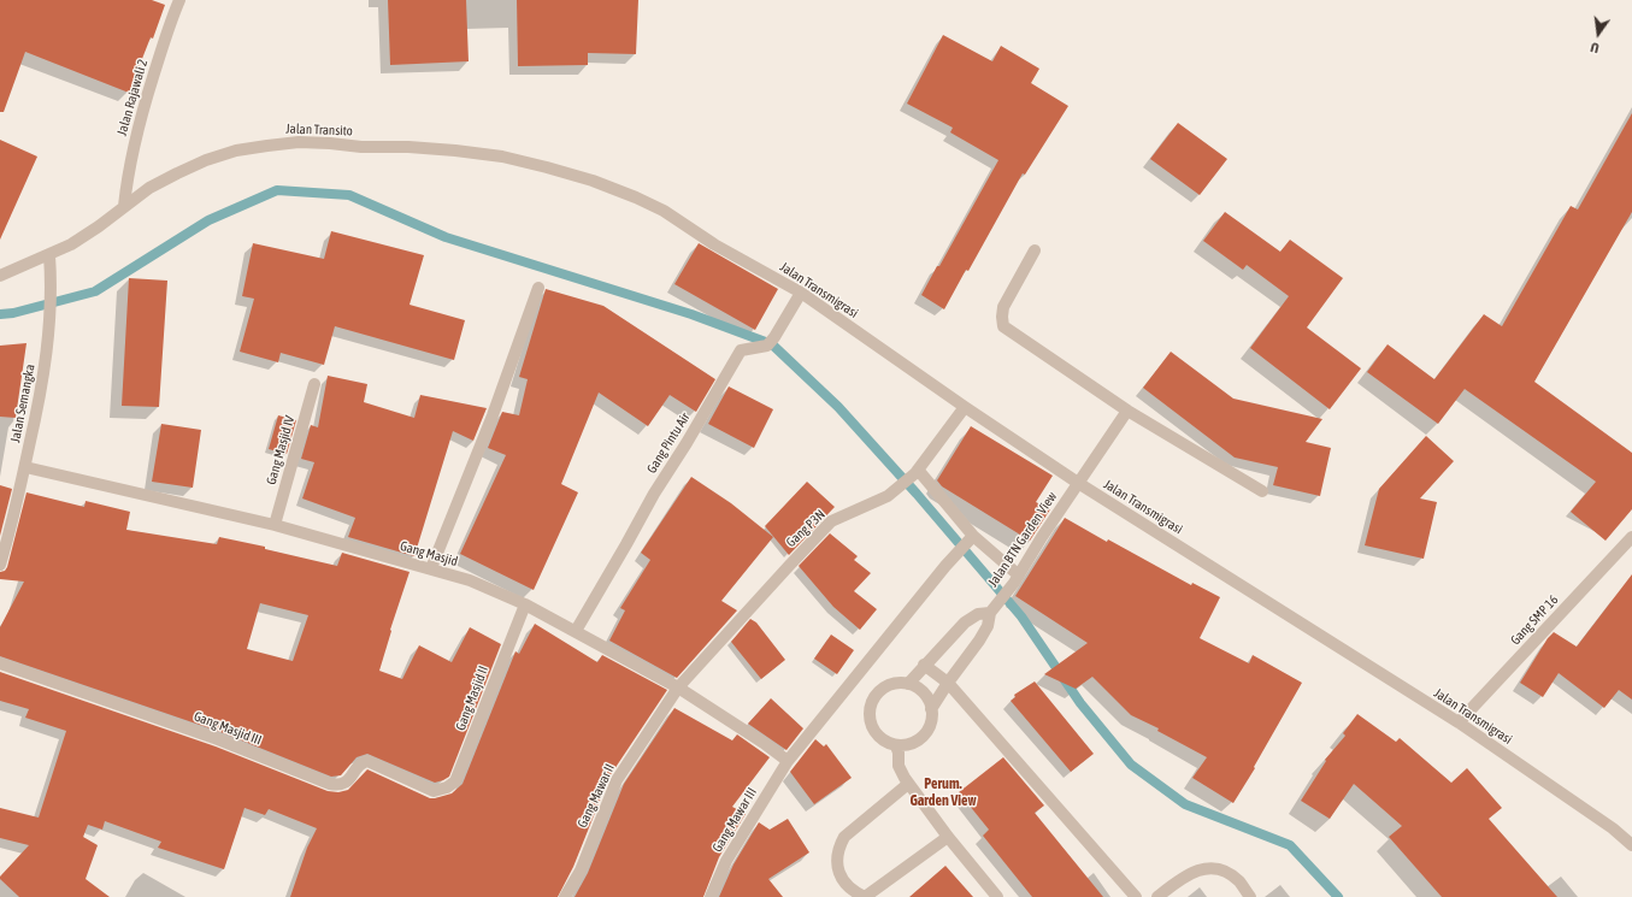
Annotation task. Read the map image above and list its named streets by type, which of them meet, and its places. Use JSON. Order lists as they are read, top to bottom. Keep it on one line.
{"streets":{"street":["Jalan Rajawali 2","Jalan Transito","Jalan Transmigrasi","Jalan Semangka","Gang Pintu Air","Gang Masjid IV","Gang P3N","Jalan BTN Garden View","Gang Masjid","Gang SMP 16","Gang Masjid II","Gang Masjid III","Gang Mawar II","Gang Mawar III"]},"crossings":[["Jalan Rajawali 2","Jalan Transito"],["Jalan Transito","Jalan Transmigrasi"],["Jalan Transito","Jalan Semangka"],["Jalan Transmigrasi","Gang Pintu Air"],["Jalan Transmigrasi","Gang P3N"],["Jalan Transmigrasi","Jalan BTN Garden View"],["Jalan Transmigrasi","Gang SMP 16"],["Jalan Semangka","Gang Masjid"],["Gang Pintu Air","Gang Masjid"],["Gang Masjid IV","Gang Masjid"],["Gang P3N","Gang Masjid"],["Gang P3N","Gang Mawar II"],["Gang Masjid","Gang Masjid II"],["Gang Masjid","Gang Mawar II"],["Gang Masjid","Gang Mawar III"],["Gang Masjid II","Gang Masjid III"]],"districts":["Perum. Garden View"],"north":"bottom"}
